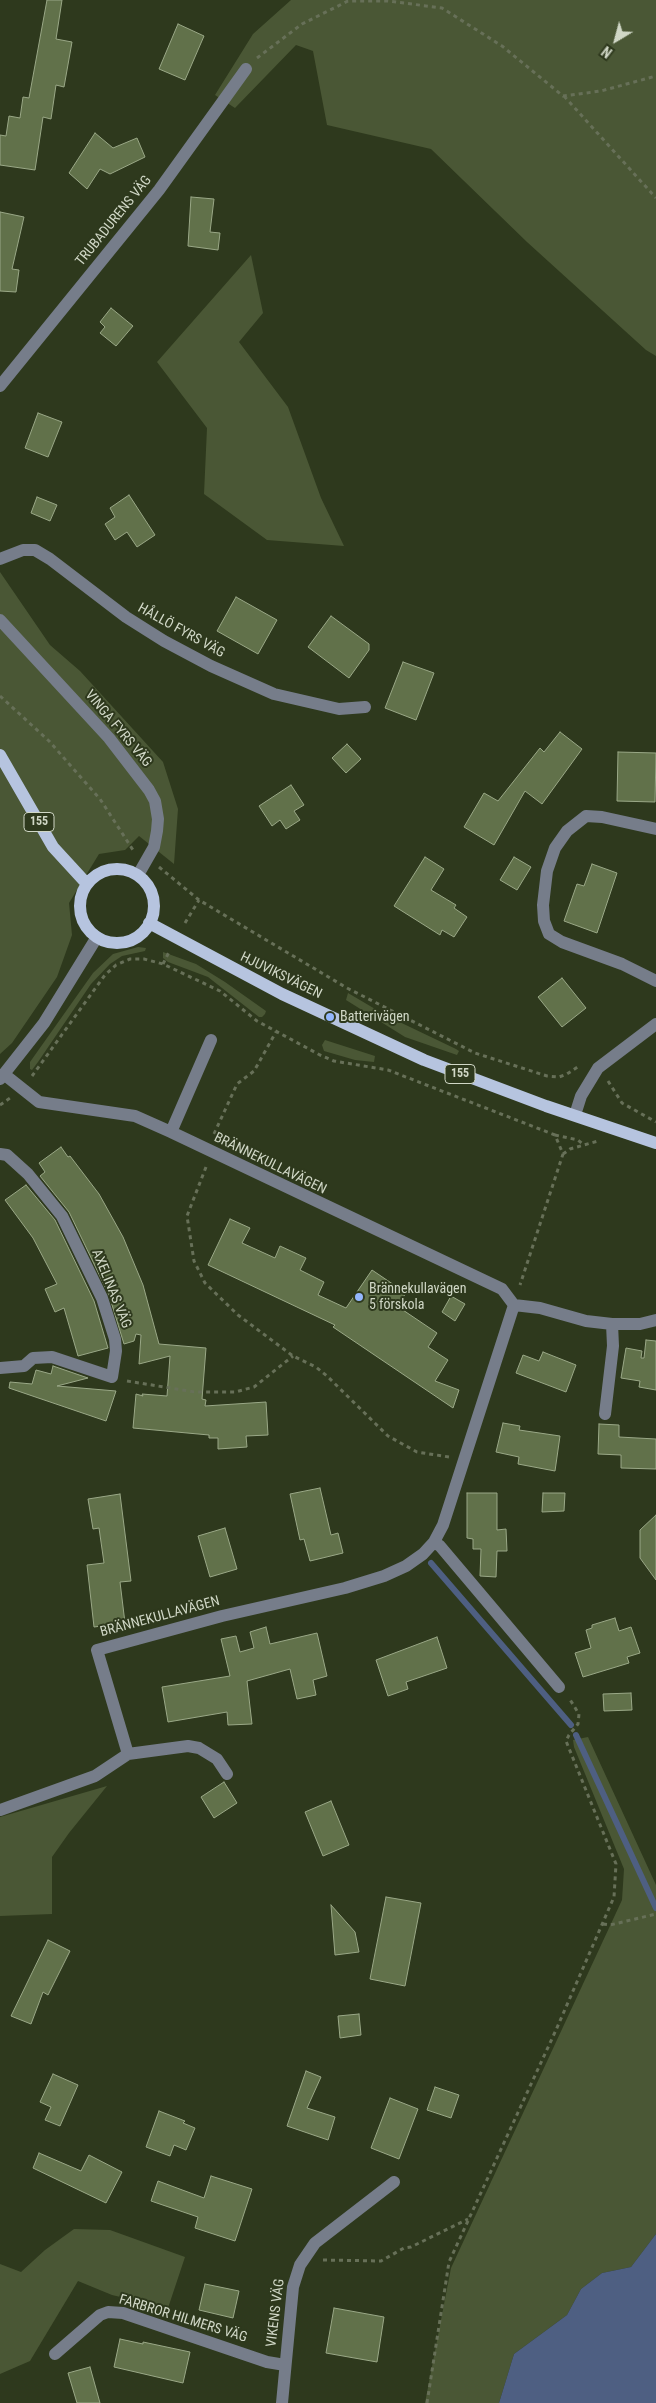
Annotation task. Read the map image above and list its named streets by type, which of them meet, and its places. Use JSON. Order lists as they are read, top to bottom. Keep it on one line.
{"streets":{"main road":["155","HJUVIKSVÄGEN"],"street":["TRUBADURENS VÄG","HÅLLÖ FYRS VÄG","VINGA FYRS VÄG","BRÄNNEKULLAVÄGEN","AXELINAS VÄG","VIKENS VÄG","FARBROR HILMERS VÄG"]},"crossings":[["VINGA FYRS VÄG","155"],["VINGA FYRS VÄG","HJUVIKSVÄGEN"],["155","HJUVIKSVÄGEN"],["VIKENS VÄG","FARBROR HILMERS VÄG"]],"places":["Batterivägen","Brännekullavägen 5 förskola"],"north":"bottom left"}
